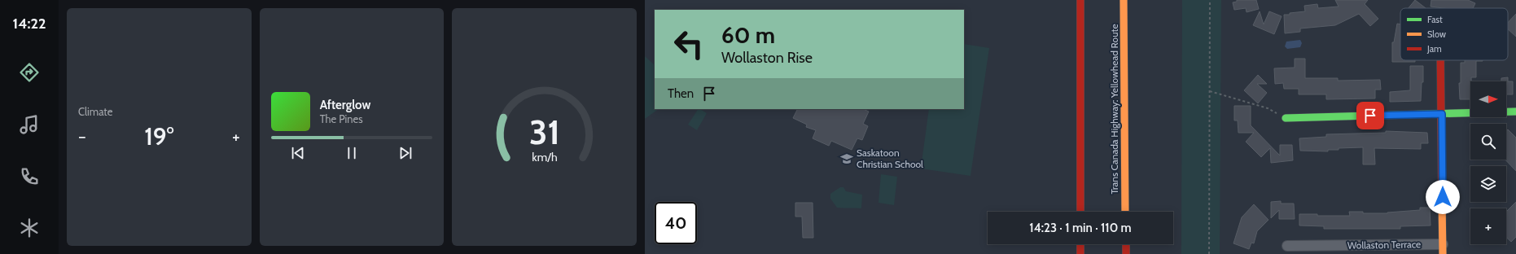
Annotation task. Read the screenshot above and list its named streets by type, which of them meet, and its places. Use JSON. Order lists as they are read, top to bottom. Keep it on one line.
{"streets":{"main road":["Trans Canada Highway: Yellowhead Route"],"street":["Wollaston Terrace"]},"places":{"school or university":["Saskatoon Christian School"]},"legend":["Fast","Slow","Jam"],"north":"right","page":{"tabs":"14:22","tile":"Climate","turn":["60 m","Wollaston Rise"],"then":"Then","map_buttons":"+","song":["Afterglow","The Pines"],"heat":["−","19°","+"],"limit":"40","trip":"14:23 · 1 min · 110 m","gauge":["31","km/h"]}}
